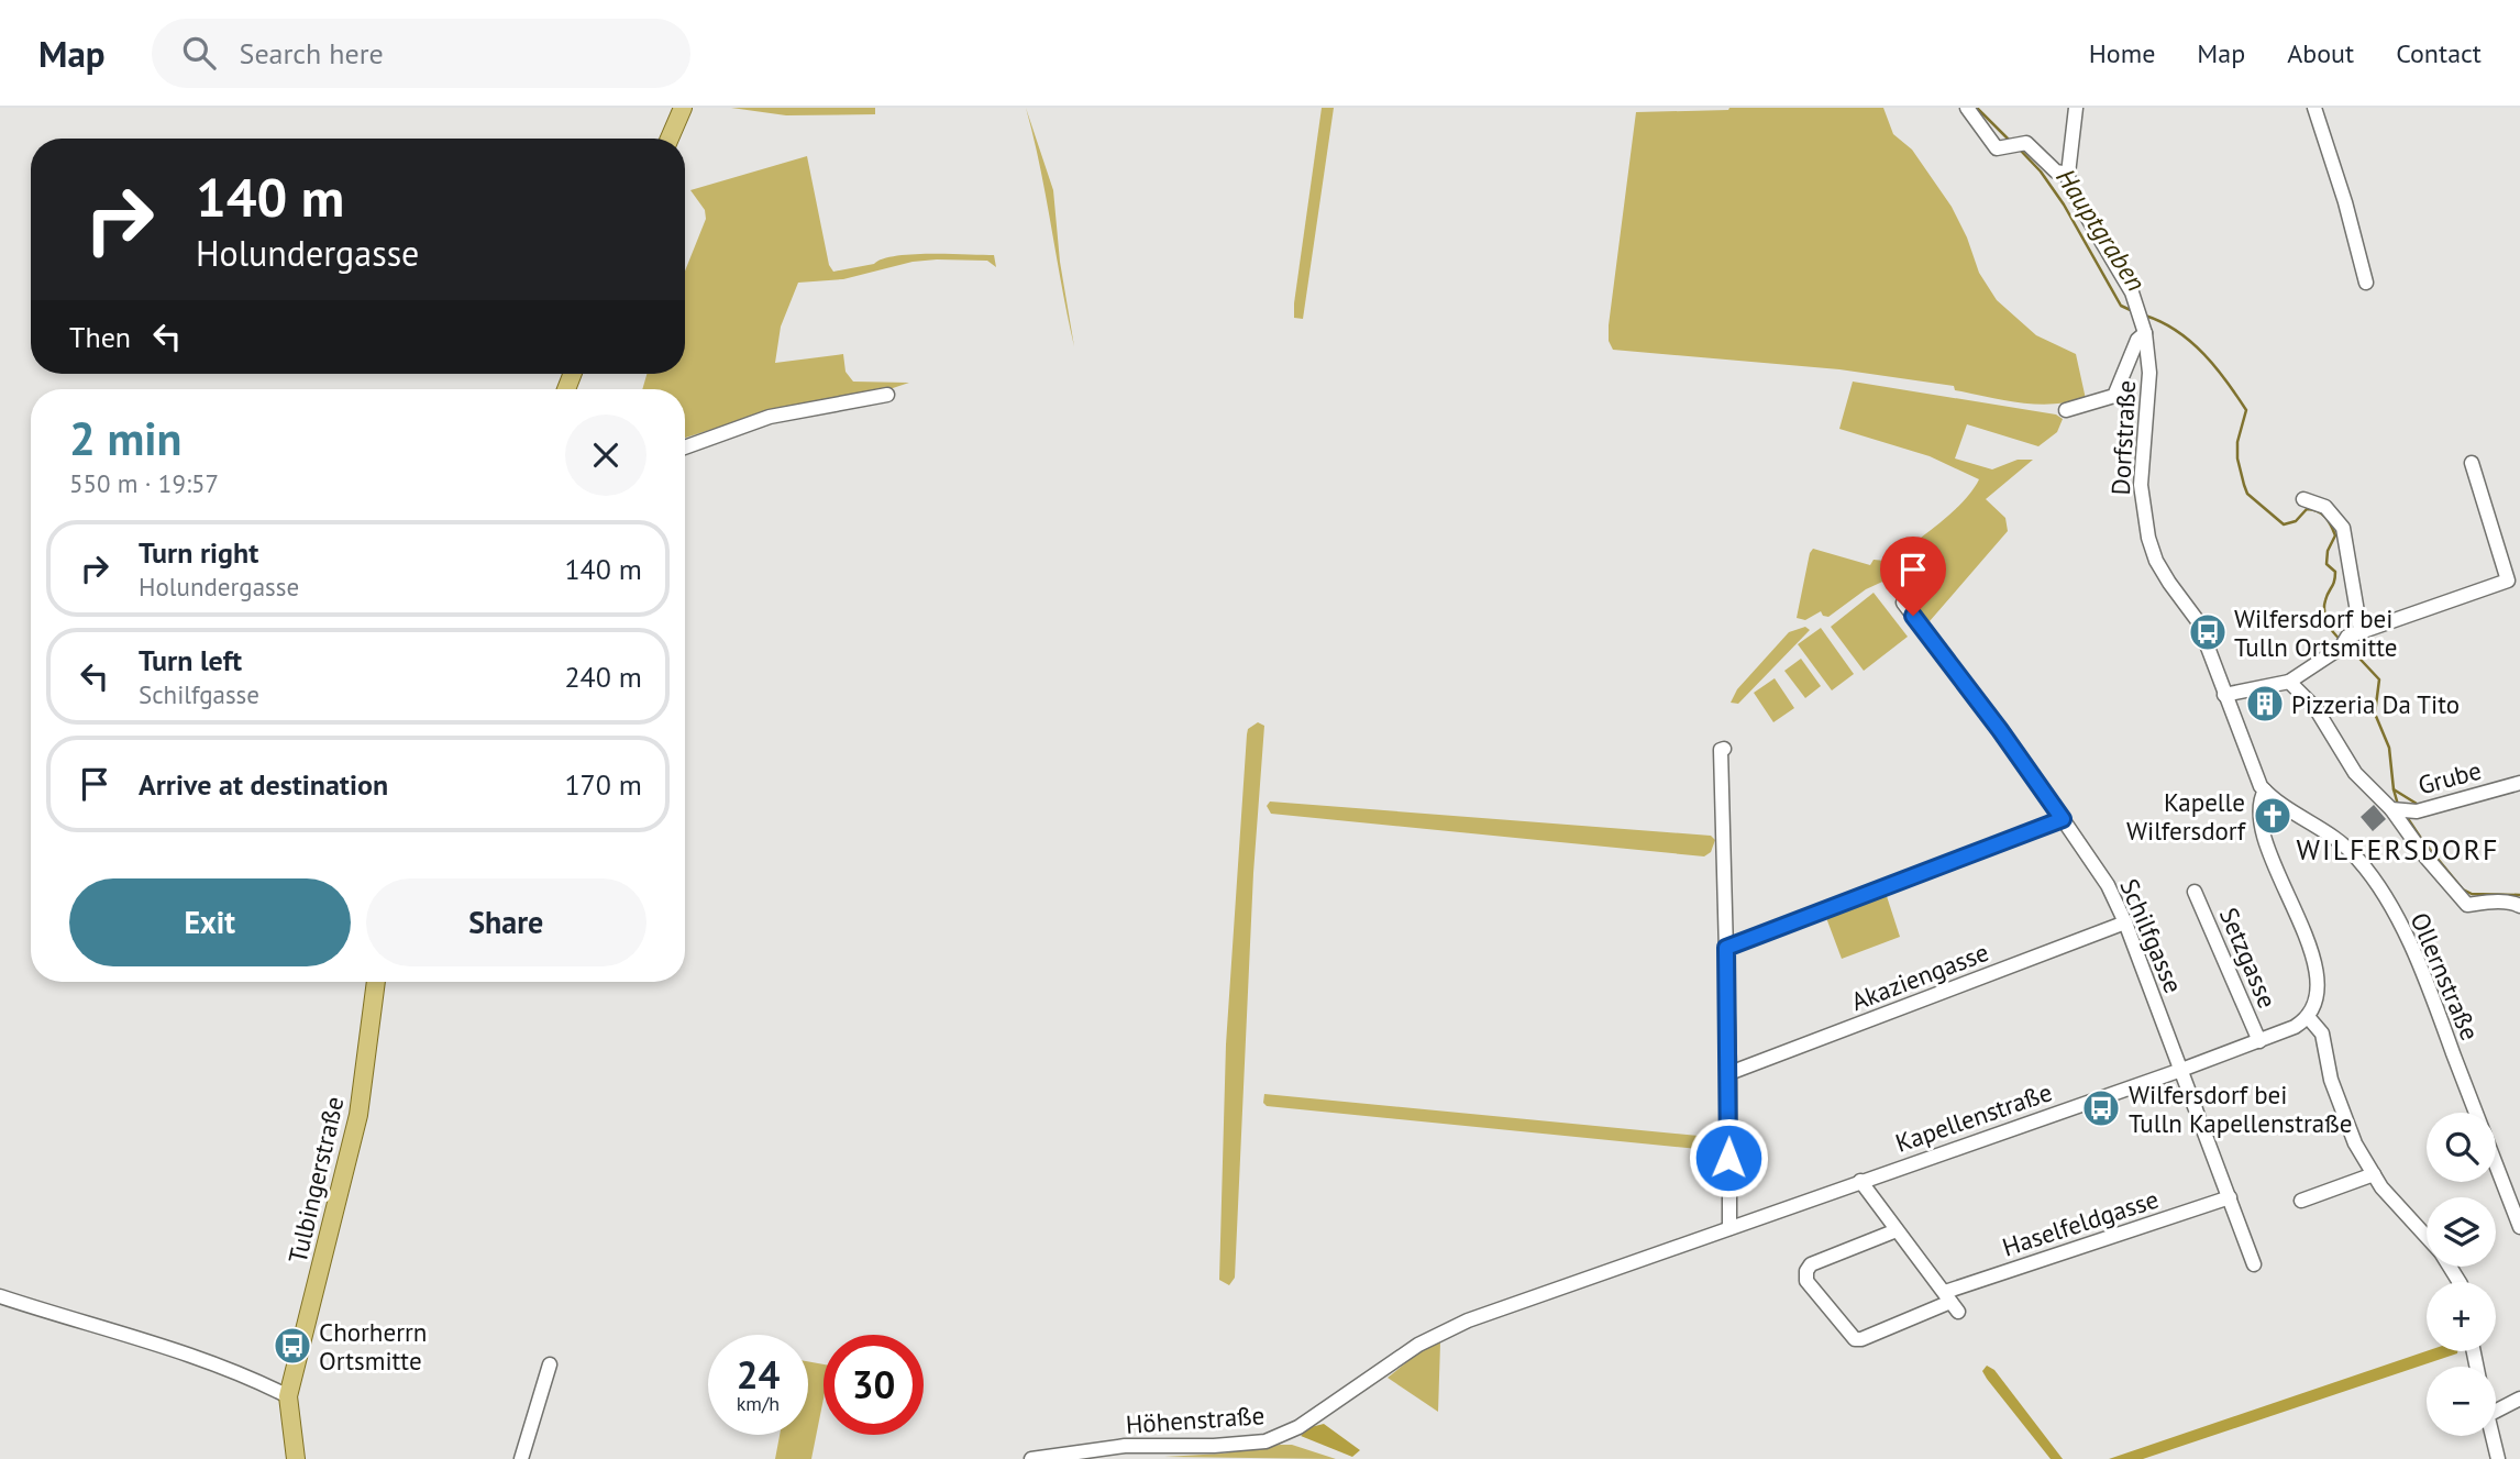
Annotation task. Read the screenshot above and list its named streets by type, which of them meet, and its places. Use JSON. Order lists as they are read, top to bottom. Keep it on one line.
{"streets":{"main road":["Tulbingerstraße"],"street":["Dorfstraße","Grube","Schilfgasse","Setzgasse","Akaziengasse","Ollernstraße","Kapellenstraße","Haselfeldgasse","Höhenstraße"]},"crossings":[["Dorfstraße","Ollernstraße"],["Schilfgasse","Akaziengasse"],["Schilfgasse","Kapellenstraße"],["Setzgasse","Kapellenstraße"],["Kapellenstraße","Höhenstraße"]],"districts":["WILFERSDORF"],"water":["Hauptgraben"],"places":{"bus stop":["Wilfersdorf bei Tulln Ortsmitte","Wilfersdorf bei Tulln Kapellenstraße","Chorherrn Ortsmitte"],"building":["Pizzeria Da Tito"],"church":["Kapelle Wilfersdorf"]},"page":{"header":"Map","search":"Search here","nav":["Home","Map","About","Contact"],"turn":["140 m","Holundergasse"],"then":"Then","heading":["2 min","550 m · 19:57"],"list":[{"name":"Turn right","note":"Holundergasse","value":"140 m"},{"name":"Turn left","note":"Schilfgasse","value":"240 m"},{"name":"Arrive at destination","value":"170 m"}],"buttons":["Exit","Share"],"map_buttons":["+","−"],"speed":"24 km/h","limit":"30"}}
